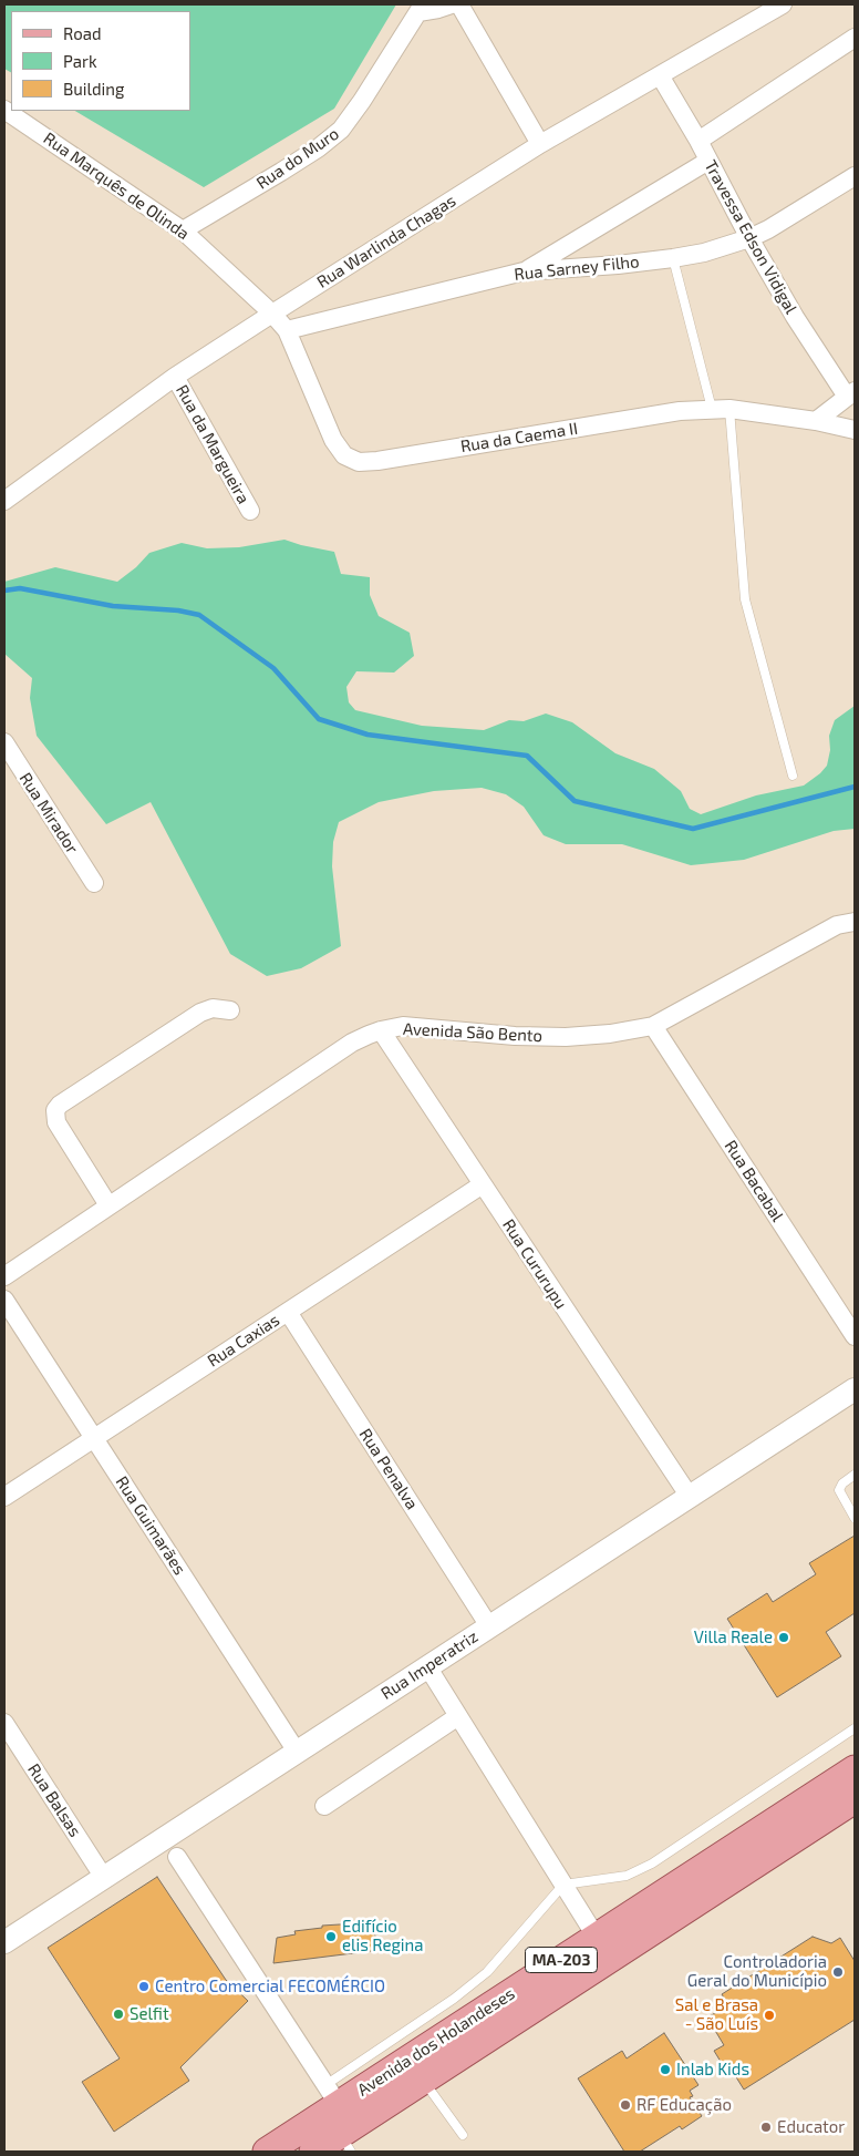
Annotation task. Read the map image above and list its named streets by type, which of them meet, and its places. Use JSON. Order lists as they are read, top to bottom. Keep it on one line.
{"streets":{"main road":["MA-203","Avenida dos Holandeses"],"street":["Rua do Muro","Rua Marquês de Olinda","Travessa Edson Vidigal","Rua Warlinda Chagas","Rua Sarney Filho","Rua da Caema II","Rua da Margueira","Rua Mirador","Avenida São Bento","Rua Bacabal","Rua Cururupu","Rua Caxias","Rua Penalva","Rua Guimarães","Rua Imperatriz","Rua Balsas"]},"crossings":[["Rua do Muro","Rua Marquês de Olinda"],["Rua Marquês de Olinda","Rua Warlinda Chagas"],["Rua Marquês de Olinda","Rua da Caema II"],["Travessa Edson Vidigal","Rua Warlinda Chagas"],["Travessa Edson Vidigal","Rua Sarney Filho"],["Rua Warlinda Chagas","Rua da Caema II"],["Rua Warlinda Chagas","Rua da Margueira"],["Rua Sarney Filho","Rua da Caema II"],["Avenida São Bento","Rua Bacabal"],["Avenida São Bento","Rua Cururupu"],["Rua Cururupu","Rua Caxias"],["Rua Cururupu","Rua Imperatriz"],["Rua Caxias","Rua Penalva"],["Rua Caxias","Rua Guimarães"],["Rua Penalva","Rua Imperatriz"],["Rua Guimarães","Rua Imperatriz"],["Rua Imperatriz","Rua Balsas"]],"places":["Villa Reale","Edifício elis Regina","Controladoria Geral do Município","Centro Comercial FECOMÉRCIO","Selfit","Sal e Brasa - São Luís","Inlab Kids","RF Educação","Educator"],"legend":["Road","Park","Building"]}
